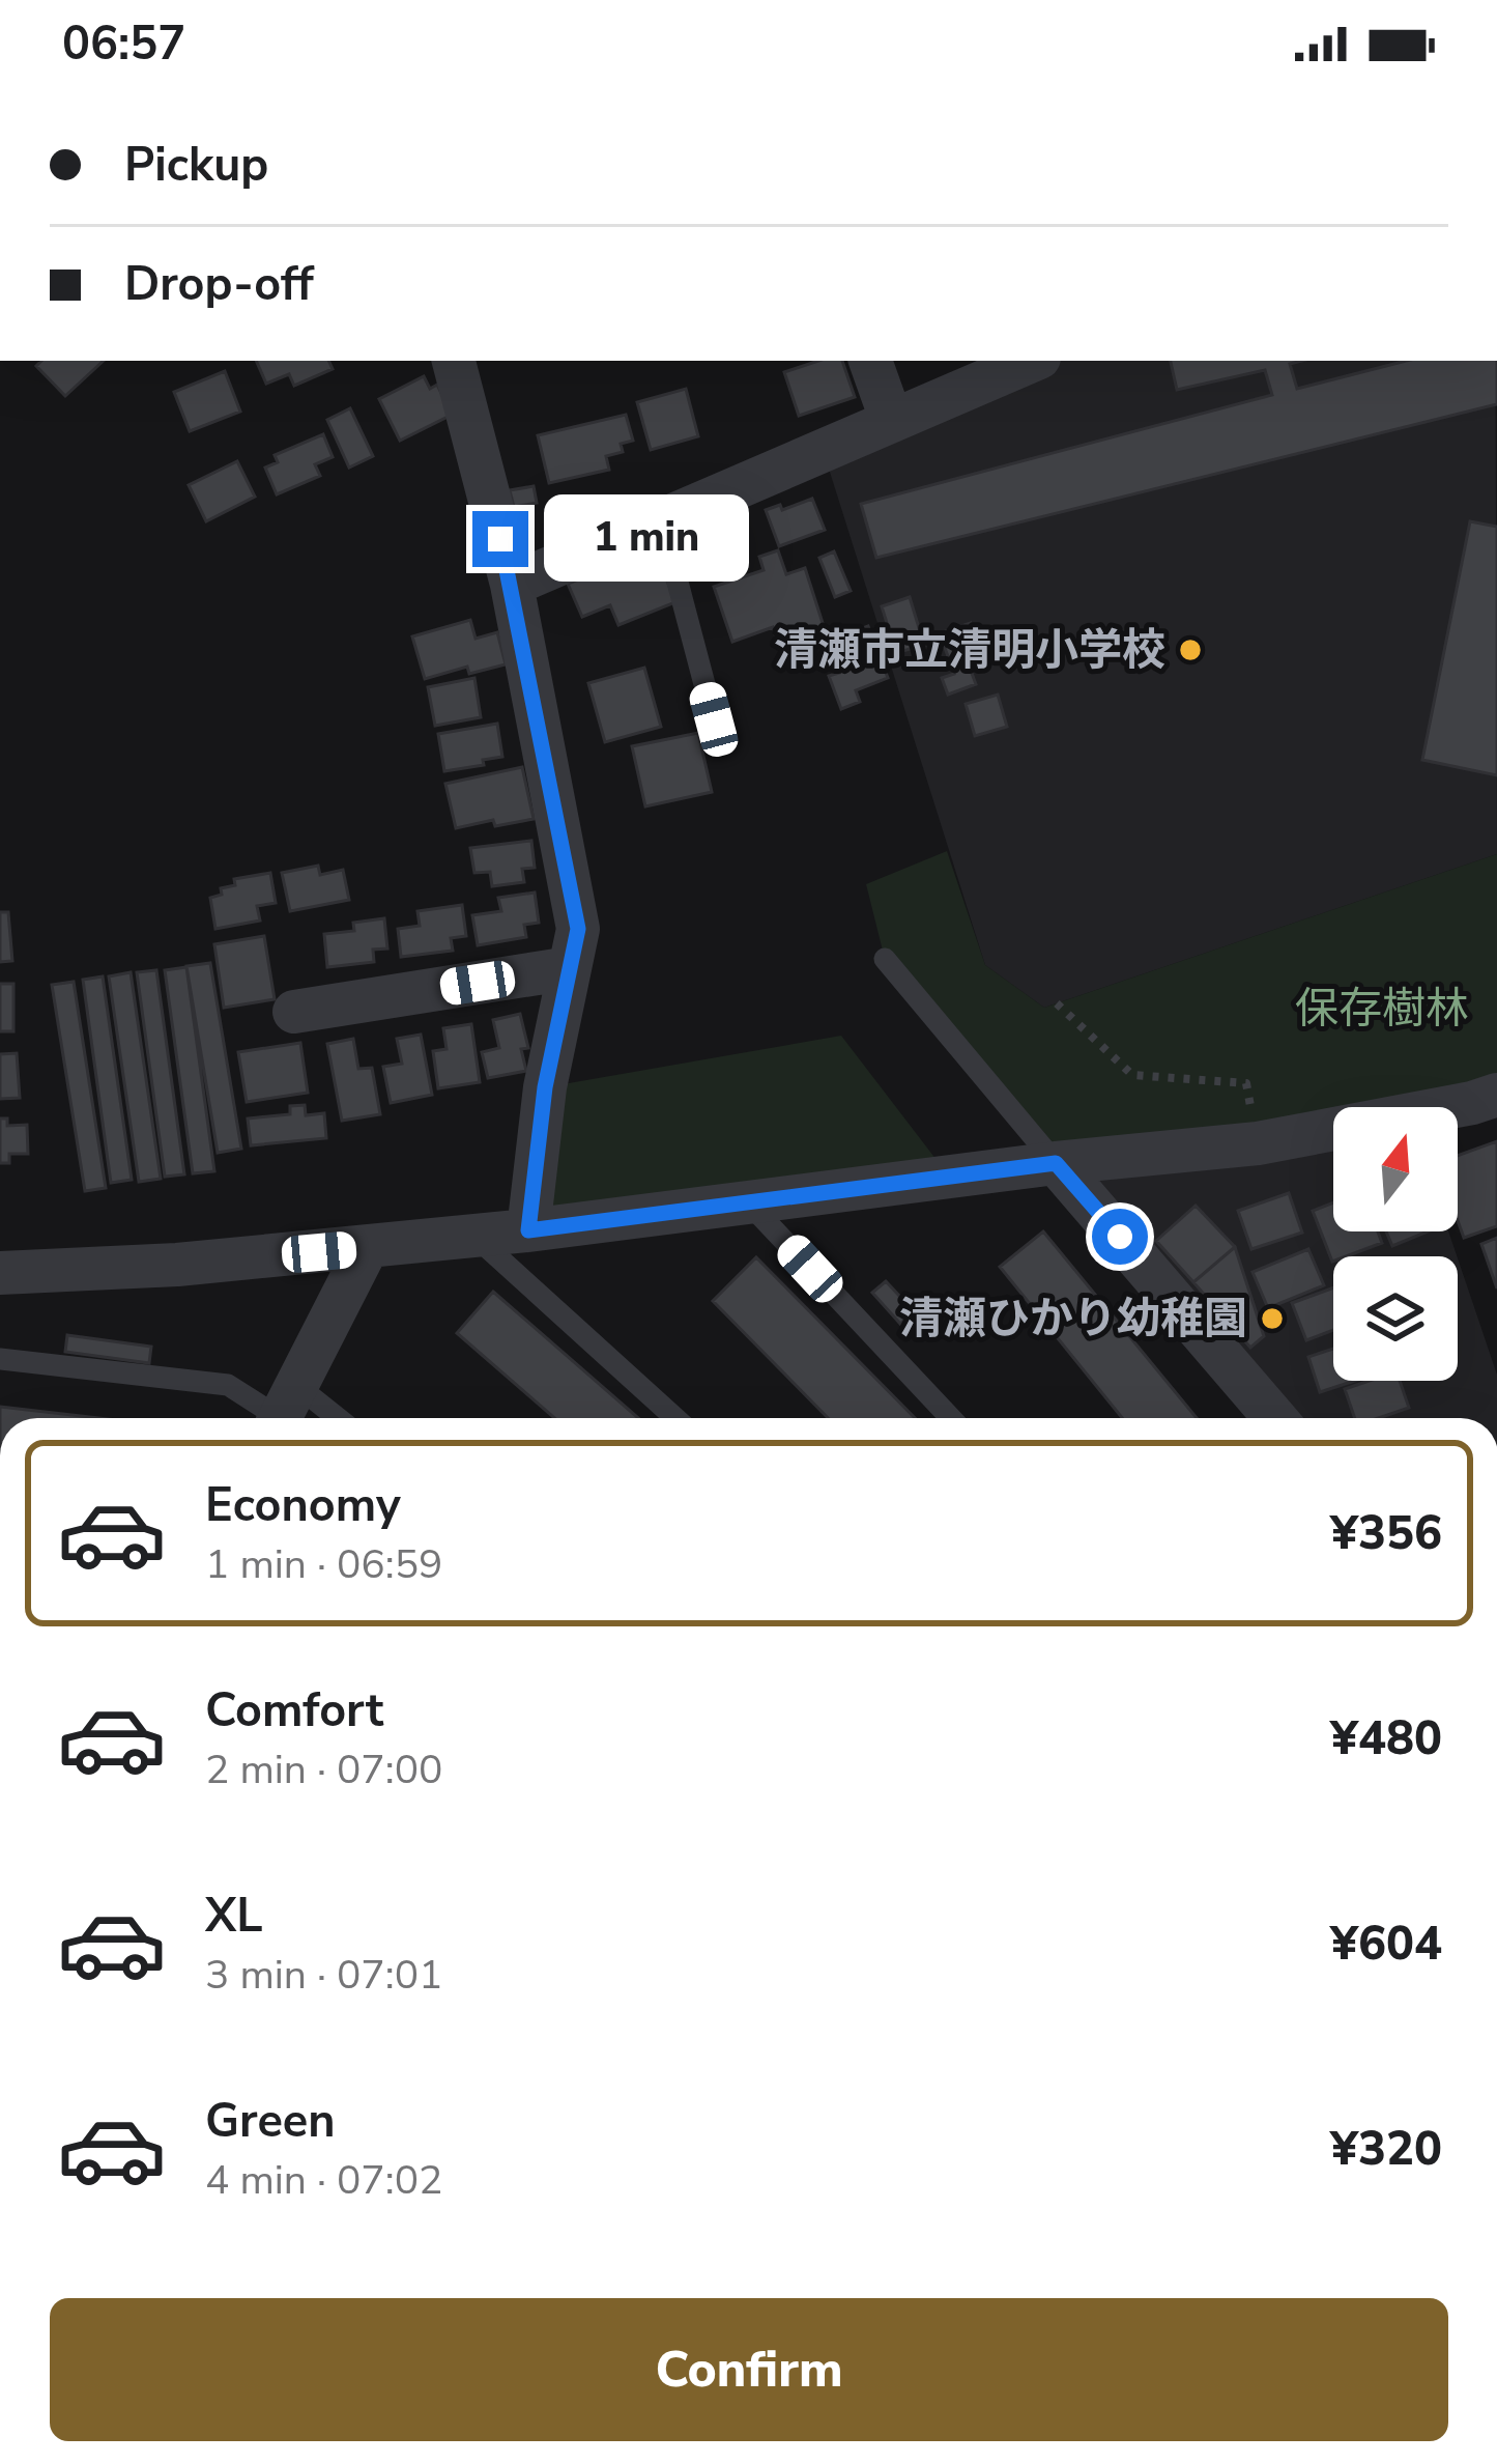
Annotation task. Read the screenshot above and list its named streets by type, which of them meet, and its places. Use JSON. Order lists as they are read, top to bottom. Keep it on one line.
{"parks":["保存樹林"],"places":["清瀬市立清明小学校","清瀬ひかり幼稚園"],"north":"top","page":{"status":"06:57","banner":["Pickup","Drop-off"],"bubble":"1 min","list":[{"name":"Economy","note":"1 min · 06:59","value":"¥356"},{"name":"Comfort","note":"2 min · 07:00","value":"¥480"},{"name":"XL","note":"3 min · 07:01","value":"¥604"},{"name":"Green","note":"4 min · 07:02","value":"¥320"}],"buttons":"Confirm"}}
